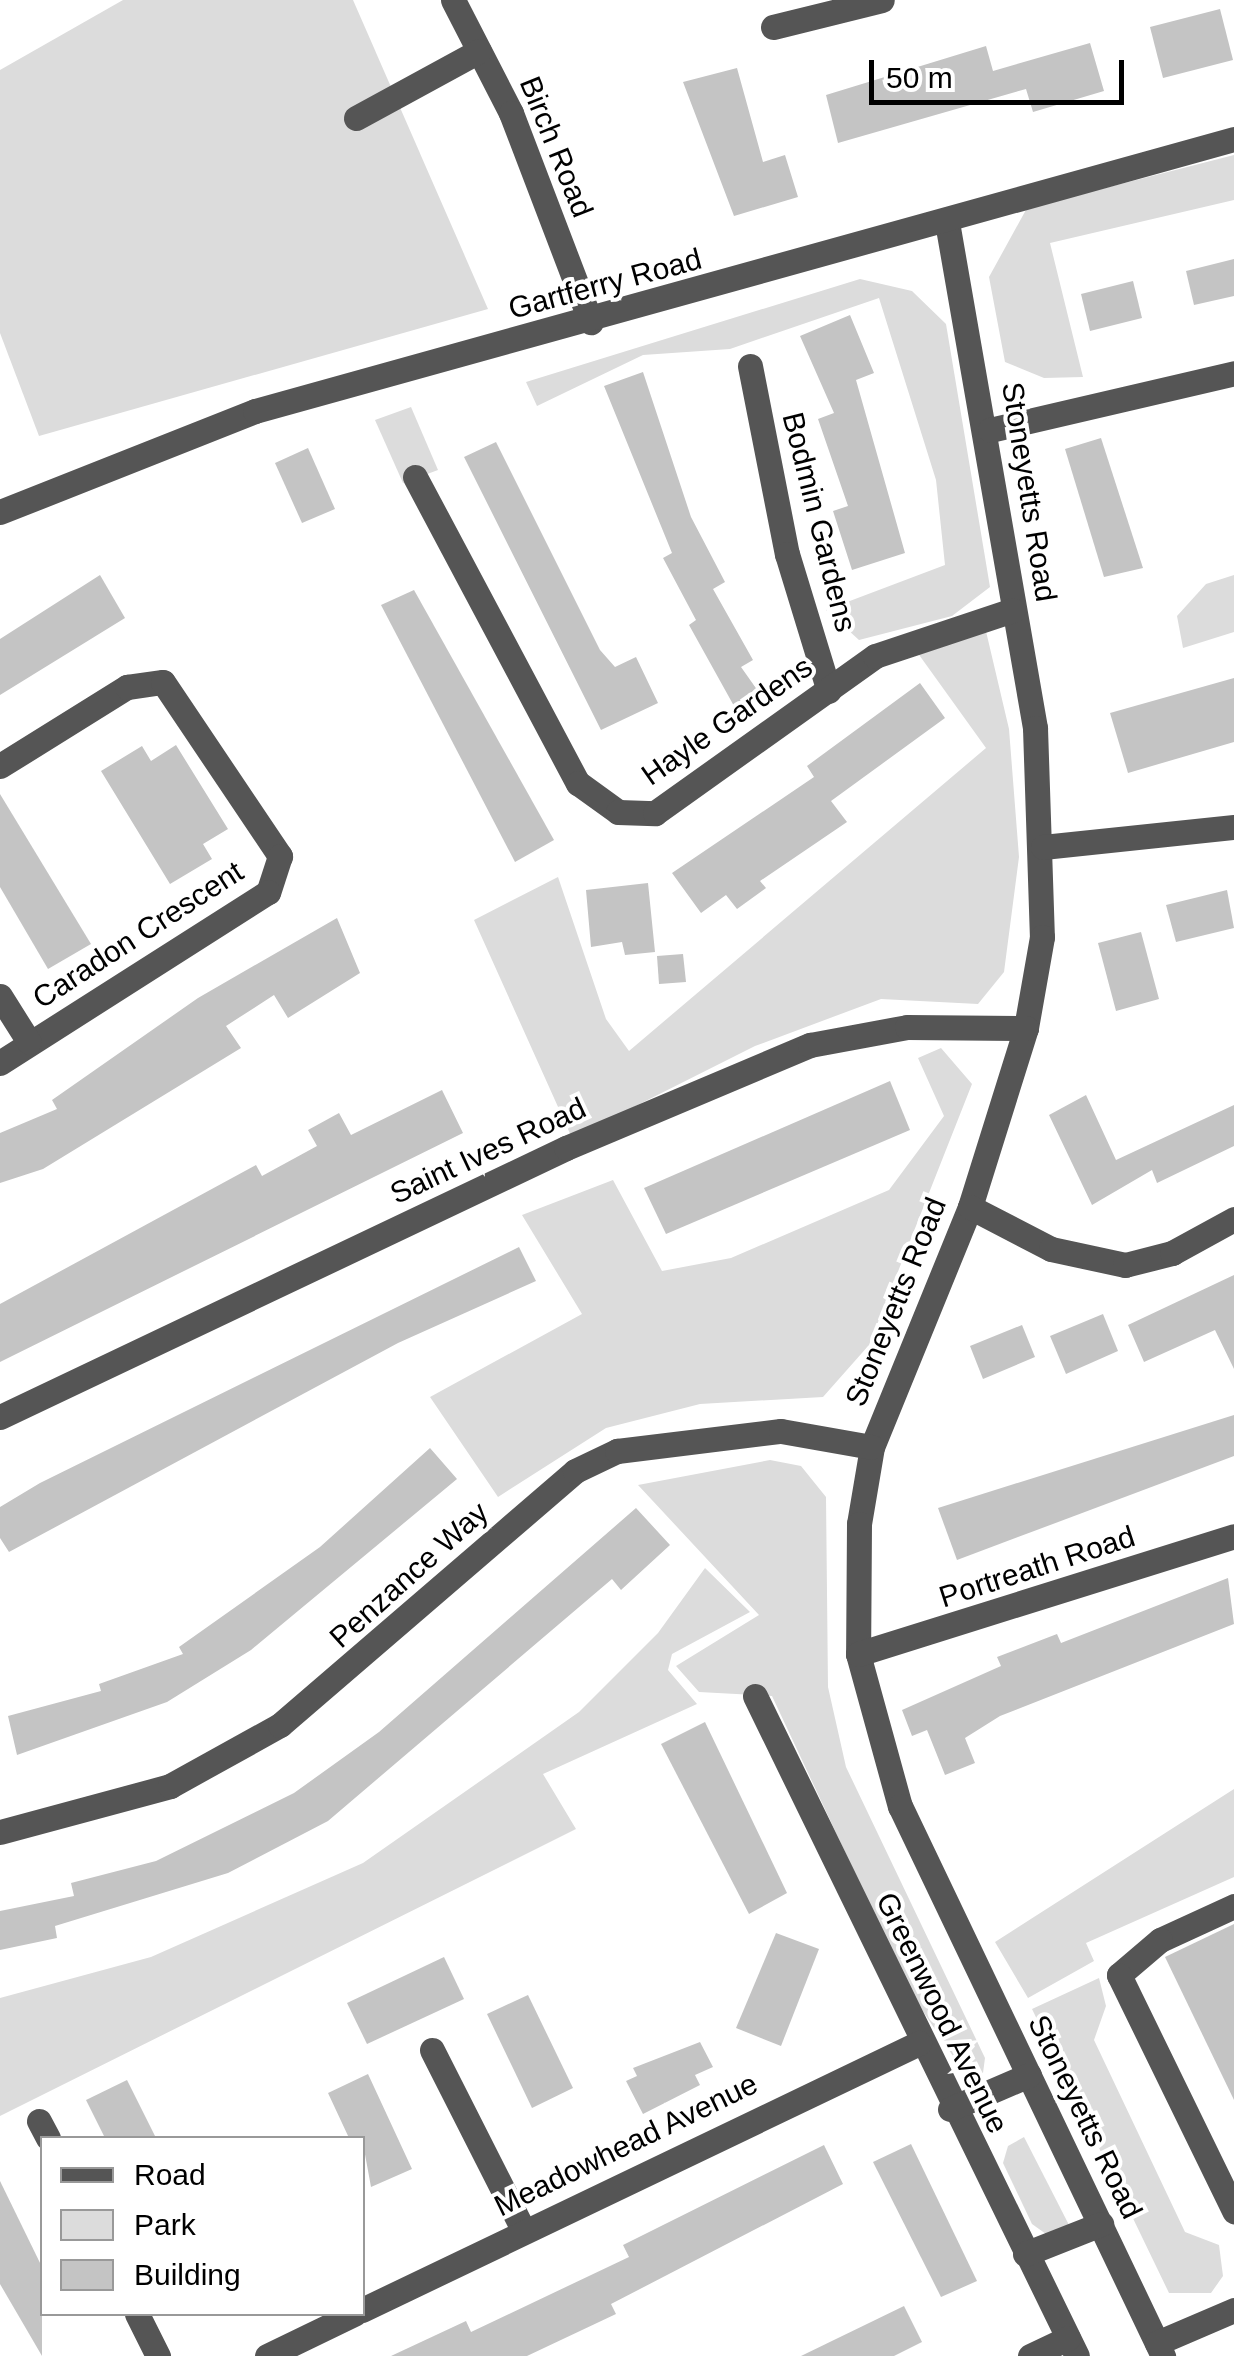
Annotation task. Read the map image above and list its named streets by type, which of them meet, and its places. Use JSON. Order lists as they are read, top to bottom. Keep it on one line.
{"streets":{"street":["Birch Road","Gartferry Road","Stoneyetts Road","Bodmin Gardens","Hayle Gardens","Caradon Crescent","Saint Ives Road","Portreath Road","Penzance Way","Greenwood Avenue","Meadowhead Avenue"]},"crossings":[["Birch Road","Gartferry Road"],["Gartferry Road","Stoneyetts Road"],["Stoneyetts Road","Hayle Gardens"],["Stoneyetts Road","Saint Ives Road"],["Stoneyetts Road","Portreath Road"],["Stoneyetts Road","Penzance Way"],["Bodmin Gardens","Hayle Gardens"],["Greenwood Avenue","Meadowhead Avenue"]],"legend":["Road","Park","Building"],"scale_bar":"50 m"}
